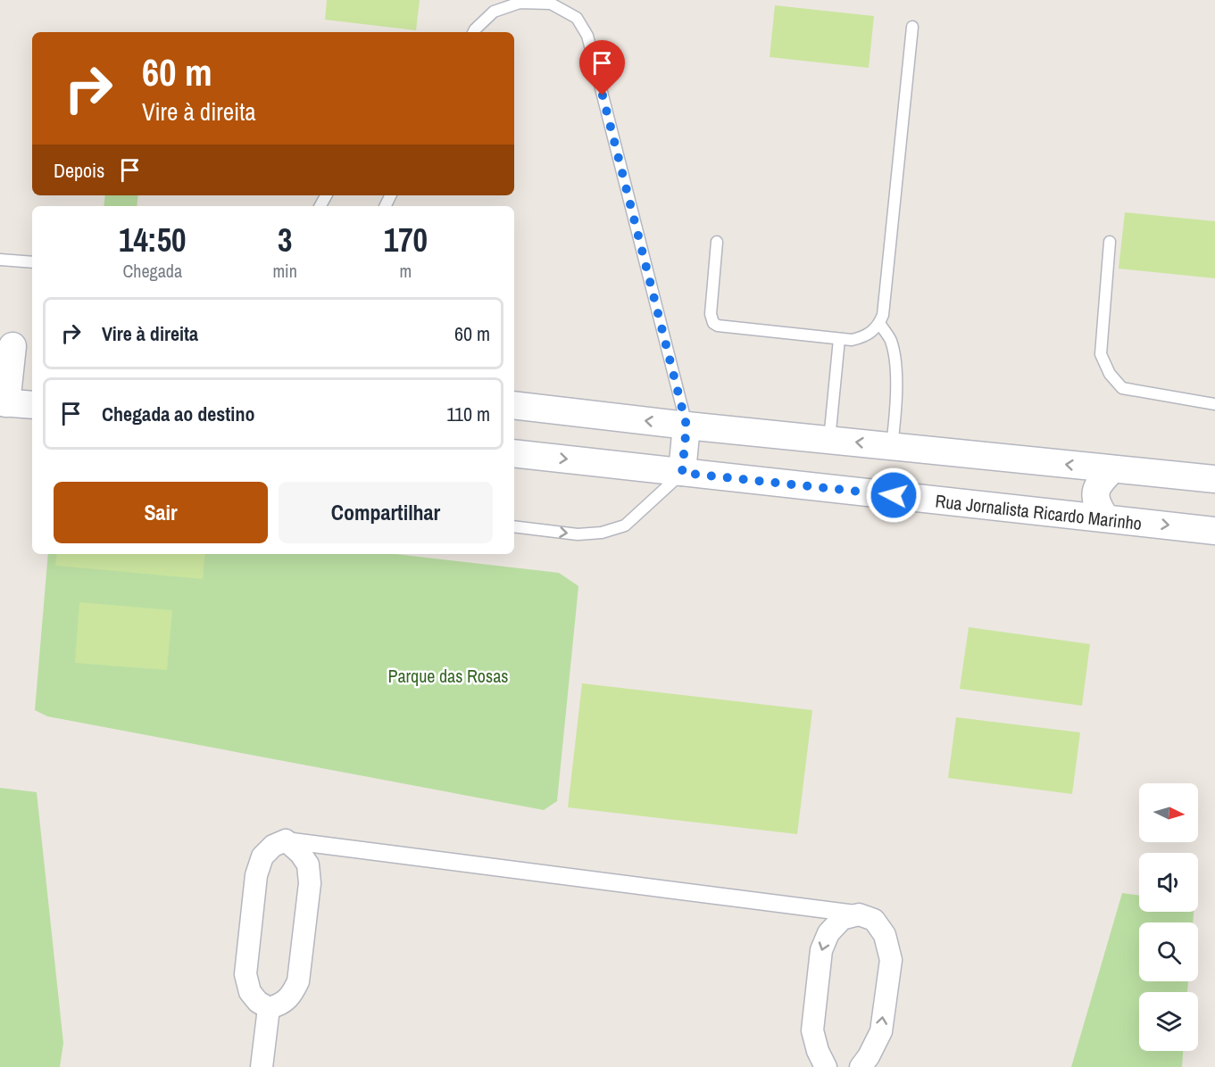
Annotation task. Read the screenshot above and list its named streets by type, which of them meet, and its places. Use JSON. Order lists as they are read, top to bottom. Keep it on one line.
{"streets":{"street":["Rua Jornalista Ricardo Marinho"]},"parks":["Parque das Rosas"],"north":"right","page":{"turn":["60 m","Vire à direita"],"then":"Depois","eta":["14:50","Chegada","3","min","170","m"],"list":[{"name":"Vire à direita","value":"60 m"},{"name":"Chegada ao destino","value":"110 m"}],"buttons":["Sair","Compartilhar"]}}
